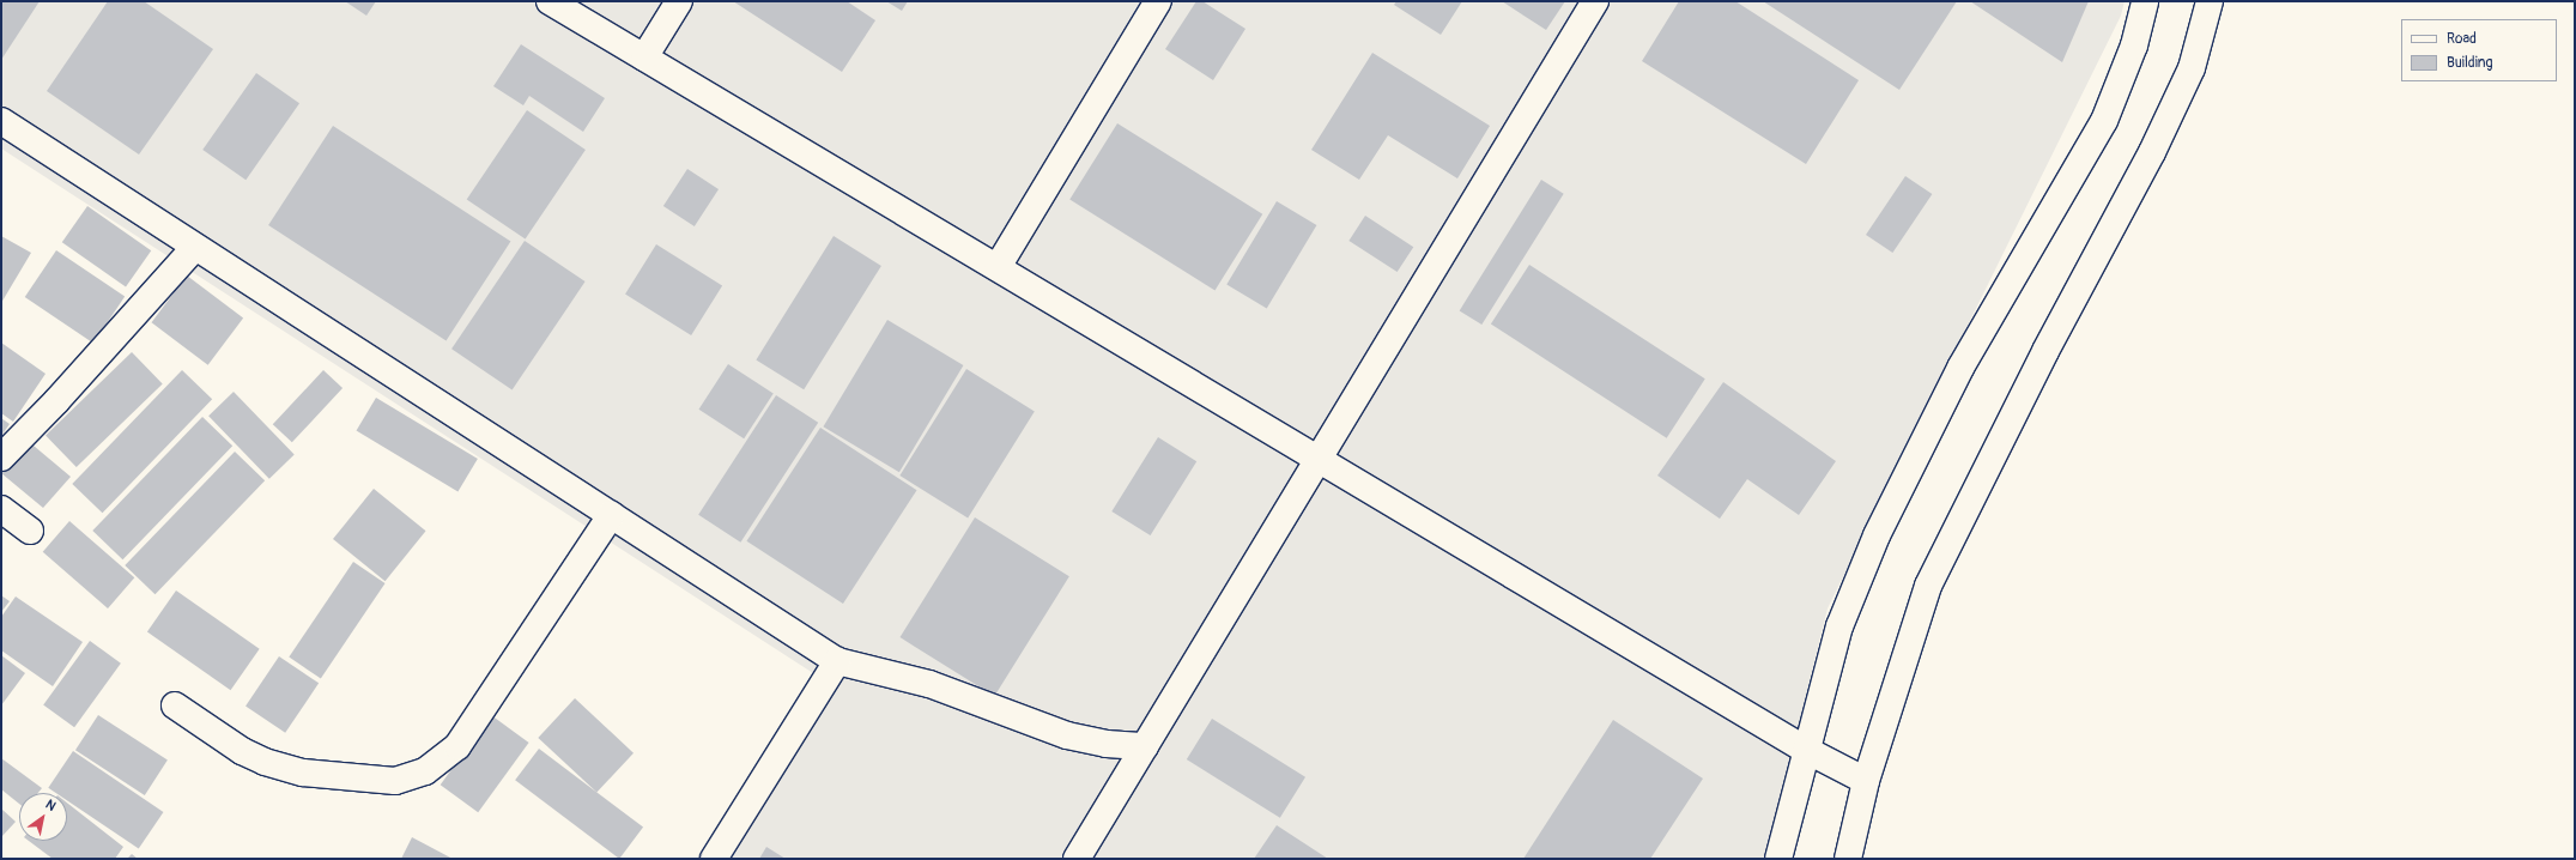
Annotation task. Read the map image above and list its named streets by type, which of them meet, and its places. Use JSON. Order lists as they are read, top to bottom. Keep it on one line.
{"legend":["Road","Building"],"north":"top right"}
